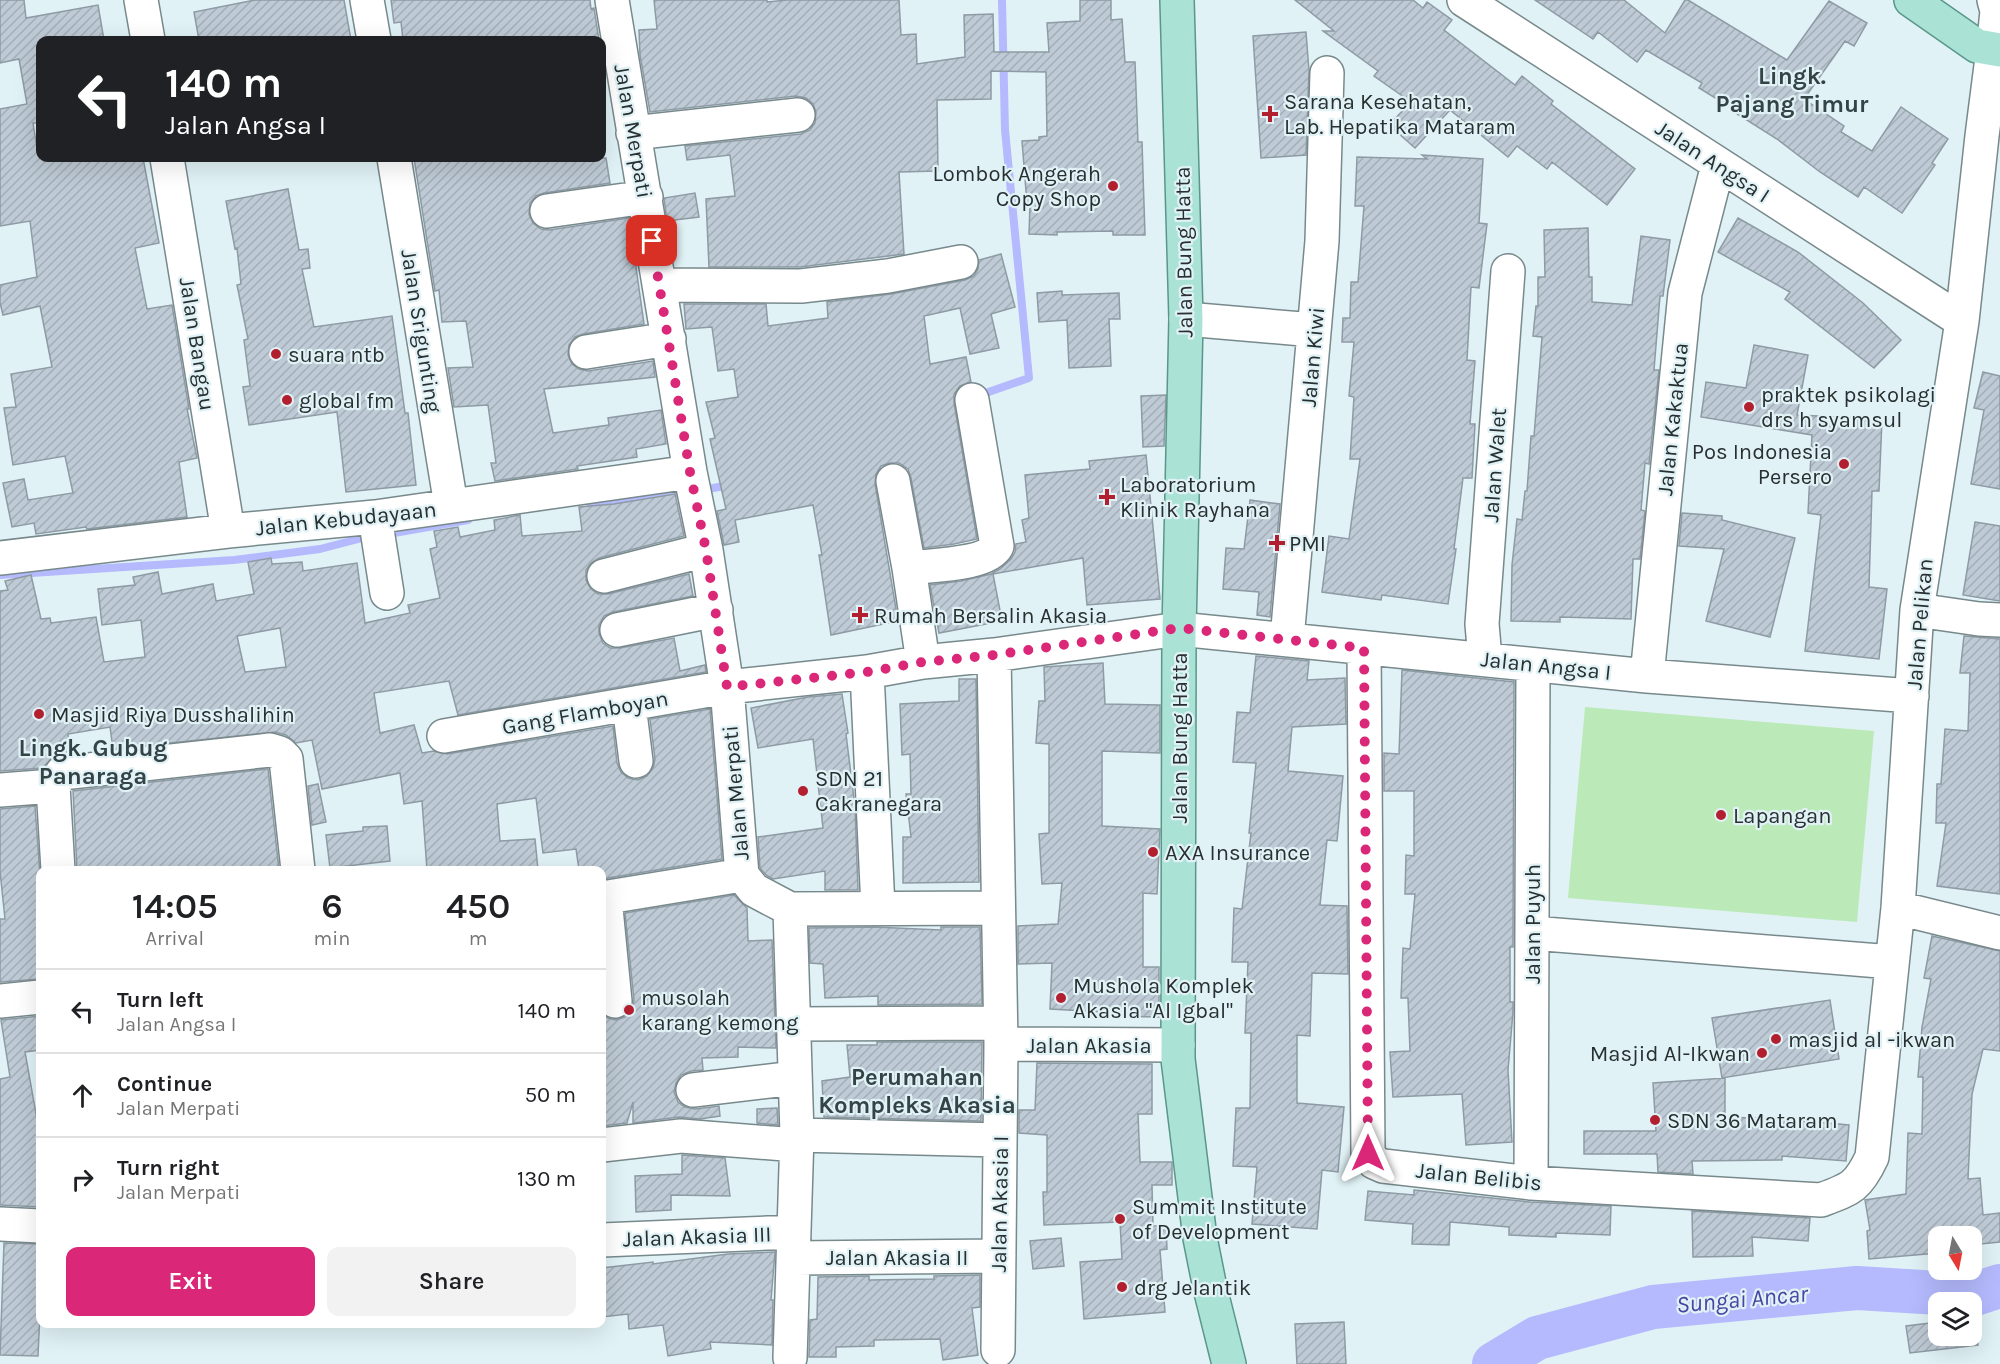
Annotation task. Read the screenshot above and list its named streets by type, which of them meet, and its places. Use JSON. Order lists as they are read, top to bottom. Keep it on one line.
{"streets":{"main road":["Jalan Bung Hatta"],"street":["Jalan Merpati","Jalan Angsa I","Jalan Srigunting","Jalan Bangau","Jalan Kiwi","Jalan Kakaktua","Jalan Walet","Jalan Kebudayaan","Jalan Pelikan","Gang Flamboyan","Jalan Puyuh","Jalan Akasia","Jalan Belibis","Jalan Akasia I","Jalan Akasia III","Jalan Akasia II"]},"crossings":[["Jalan Merpati","Jalan Kebudayaan"],["Jalan Merpati","Gang Flamboyan"],["Jalan Merpati","Jalan Akasia II"],["Jalan Angsa I","Jalan Bung Hatta"],["Jalan Angsa I","Jalan Kiwi"],["Jalan Angsa I","Jalan Kakaktua"],["Jalan Angsa I","Jalan Walet"],["Jalan Angsa I","Jalan Pelikan"],["Jalan Angsa I","Jalan Puyuh"],["Jalan Angsa I","Jalan Belibis"],["Jalan Bung Hatta","Jalan Akasia"],["Jalan Srigunting","Jalan Kebudayaan"],["Jalan Bangau","Jalan Kebudayaan"],["Jalan Pelikan","Jalan Belibis"],["Jalan Puyuh","Jalan Belibis"],["Jalan Akasia","Jalan Akasia I"],["Jalan Akasia I","Jalan Akasia II"],["Jalan Akasia III","Jalan Akasia II"]],"districts":["Lingk. Pajang Timur","Lingk. Gubug Panaraga","Perumahan Kompleks Akasia"],"water":["Sungai Ancar"],"places":{"health":["Sarana Kesehatan, Lab. Hepatika Mataram","Laboratorium Klinik Rayhana","PMI","Rumah Bersalin Akasia"],"other":["Lombok Angerah Copy Shop","suara ntb","global fm","praktek psikolagi drs h syamsul","Pos Indonesia Persero","Masjid Riya Dusshalihin","SDN 21 Cakranegara","Lapangan","AXA Insurance","Mushola Komplek Akasia \"Al Igbal\"","musolah karang kemong","masjid al -ikwan","Masjid Al-Ikwan","SDN 36 Mataram","Summit Institute of Development","drg Jelantik"]},"north":"bottom","page":{"turn":["140 m","Jalan Angsa I"],"eta":["14:05","Arrival","6","min","450","m"],"list":[{"name":"Turn left","note":"Jalan Angsa I","value":"140 m"},{"name":"Continue","note":"Jalan Merpati","value":"50 m"},{"name":"Turn right","note":"Jalan Merpati","value":"130 m"}],"buttons":["Exit","Share"]}}
